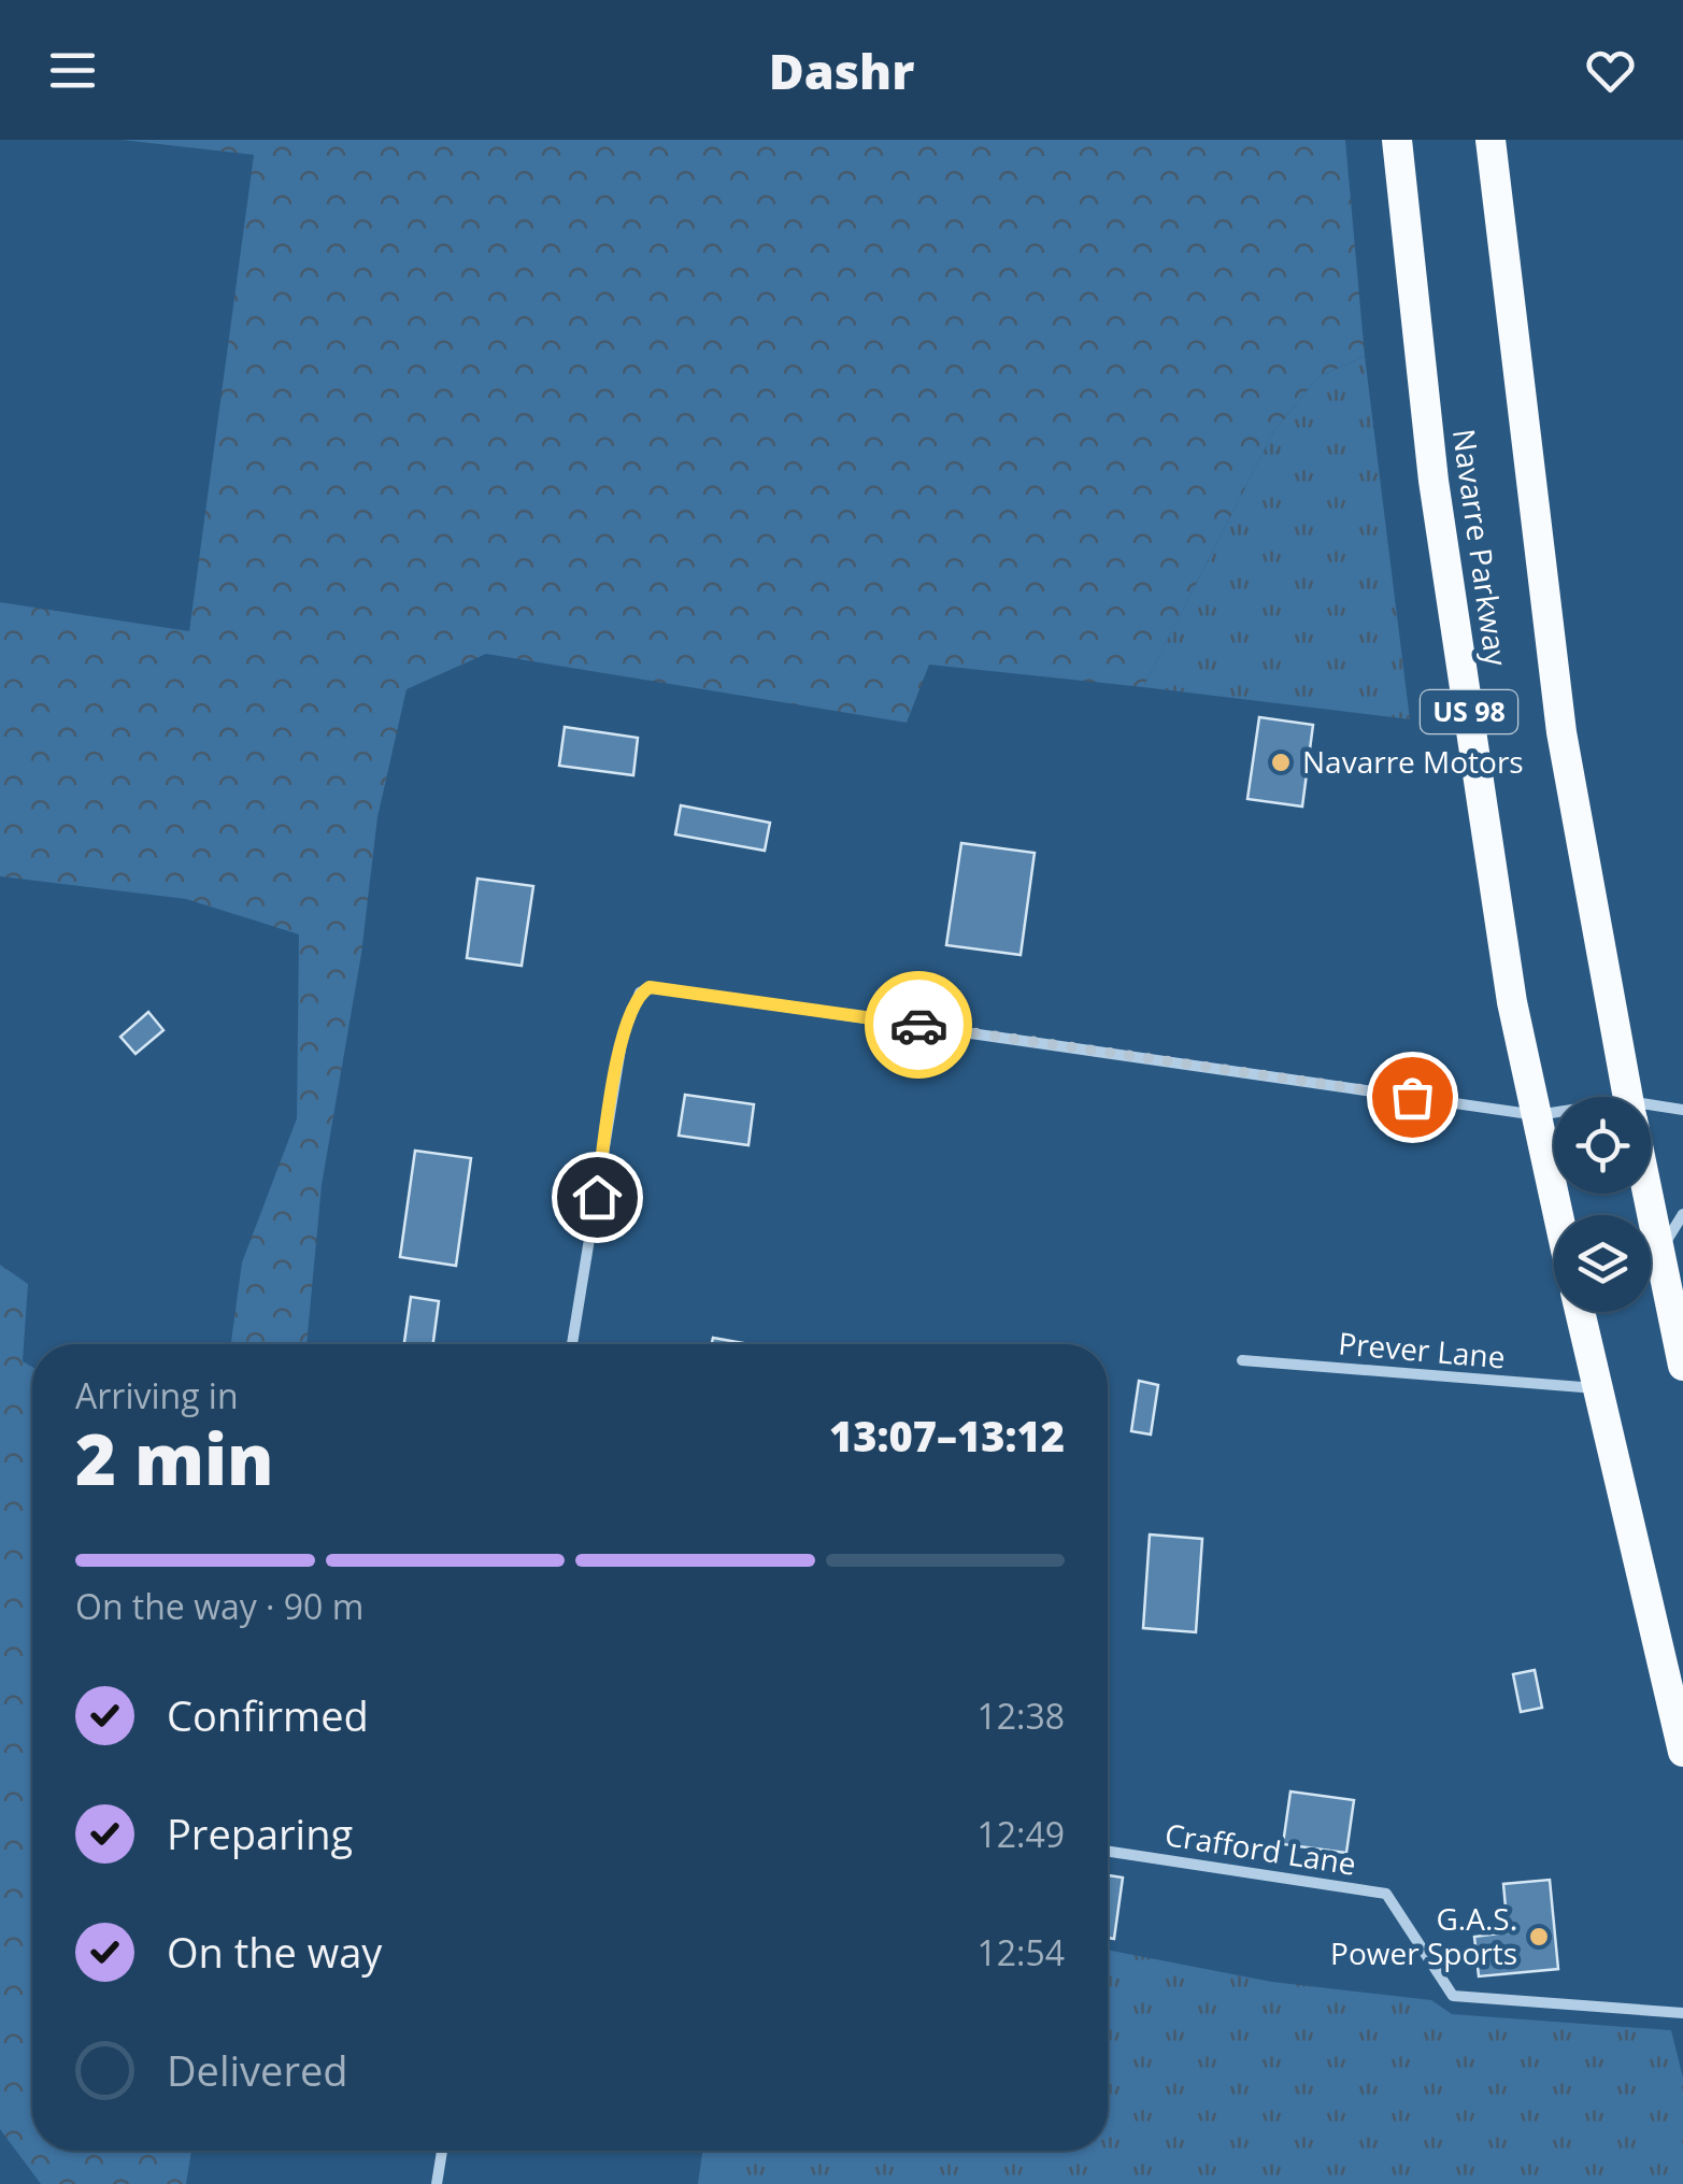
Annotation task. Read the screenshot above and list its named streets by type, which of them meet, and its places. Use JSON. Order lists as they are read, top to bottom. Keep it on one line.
{"streets":{"highway":["Navarre Parkway","US 98"],"street":["Prever Lane","Crafford Lane"]},"places":["Navarre Motors","G.A.S. Power Sports"],"page":{"header":"Dashr","heading":["2 min","Arriving in","13:07–13:12"],"bar":"On the way · 90 m","list":[["Confirmed","12:38"],["Preparing","12:49"],["On the way","12:54"],"Delivered"]}}
